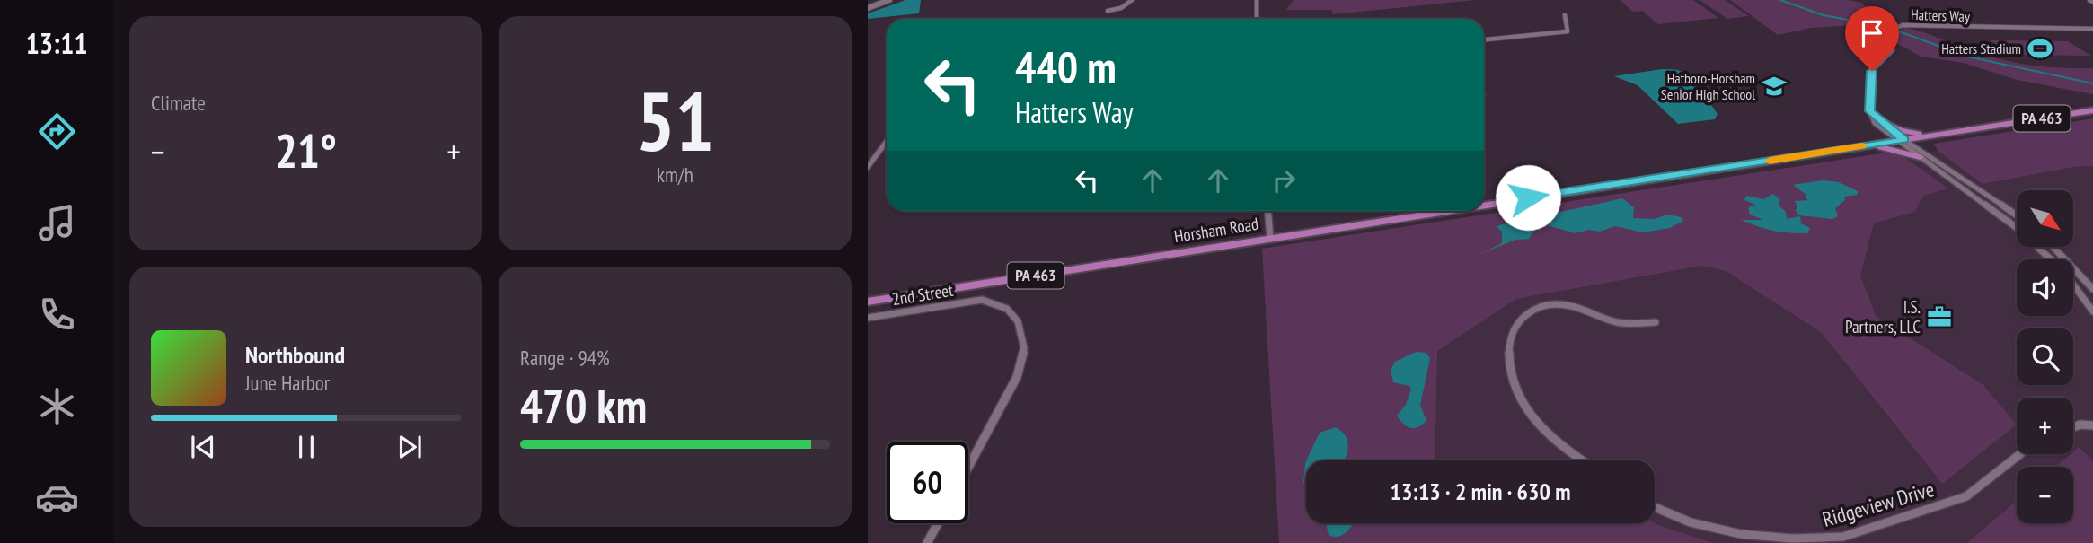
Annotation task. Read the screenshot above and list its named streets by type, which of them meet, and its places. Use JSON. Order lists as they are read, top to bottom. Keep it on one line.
{"streets":{"main road":["PA 463","Horsham Road"],"street":["Hatters Way","2nd Street","Ridgeview Drive"]},"places":{"sports":["Hatters Stadium"],"school or university":["Hatboro-Horsham Senior High School"],"office":["I.S. Partners, LLC"]},"north":"bottom right","page":{"tabs":"13:11","tile":["Climate",["51","km/h"],["Range · 94%","470 km"]],"turn":["440 m","Hatters Way"],"heat":["−","21°","+"],"map_buttons":["+","−"],"song":["Northbound","June Harbor"],"limit":"60","trip":"13:13 · 2 min · 630 m"}}
